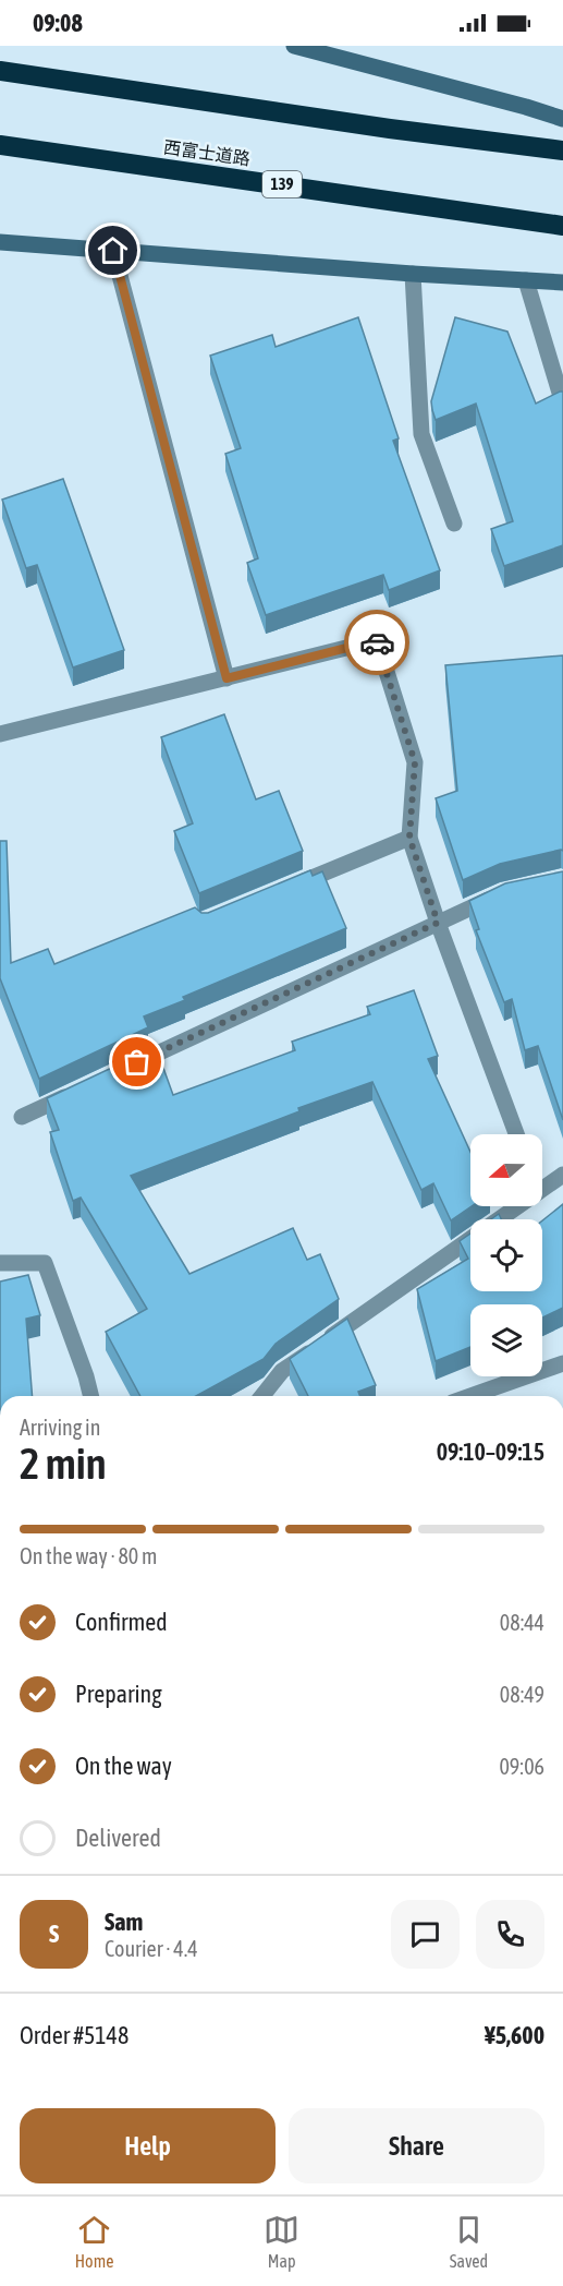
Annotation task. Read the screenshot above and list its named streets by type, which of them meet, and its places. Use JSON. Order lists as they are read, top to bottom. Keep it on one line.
{"streets":{"highway":["西富士道路","139"]},"north":"left","page":{"status":"09:08","heading":["2 min","Arriving in","09:10–09:15"],"panel":["Sam","Courier · 4.4","Order #5148","¥5,600"],"bar":"On the way · 80 m","list":[["Confirmed","08:44"],["Preparing","08:49"],["On the way","09:06"],"Delivered"],"round":"S","buttons":["Help","Share"],"tabs":["Home","Map","Saved"]}}
